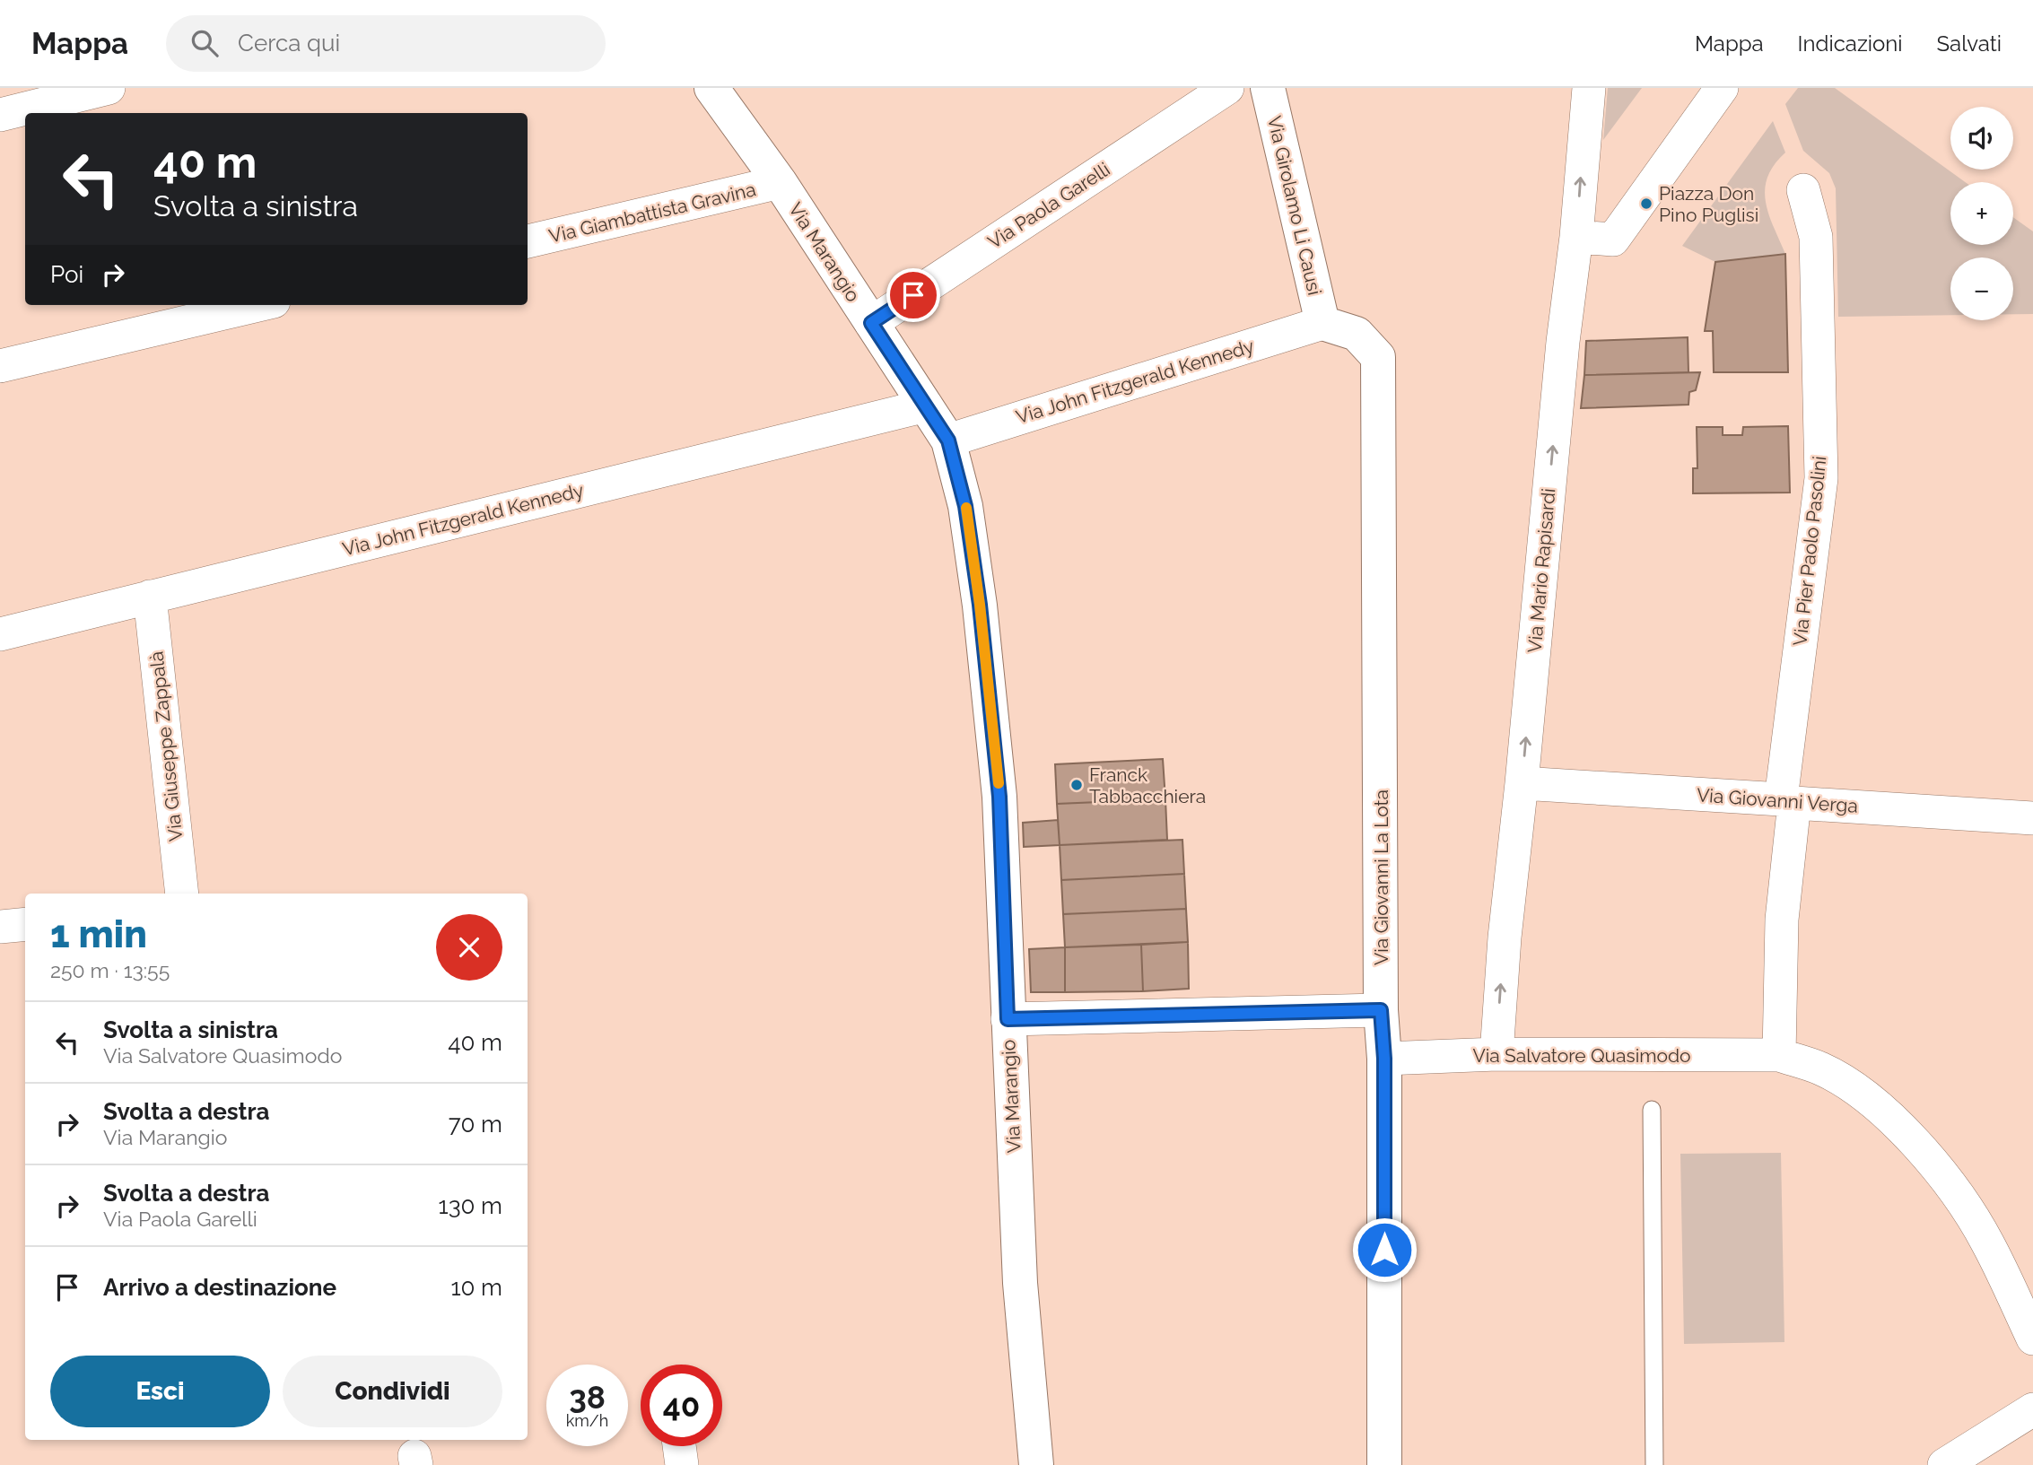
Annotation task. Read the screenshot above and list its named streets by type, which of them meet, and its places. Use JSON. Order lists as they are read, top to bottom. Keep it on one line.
{"streets":{"street":["Via Paola Garelli","Via Girolamo Li Causi","Via Giambattista Gravina","Via Marangio","Via John Fitzgerald Kennedy","Via Pier Paolo Pasolini","Via Mario Rapisardi","Via Giuseppe Zappalà","Via Giovanni Verga","Via Giovanni La Lota","Via Salvatore Quasimodo"]},"crossings":[["Via Paola Garelli","Via Marangio"],["Via Girolamo Li Causi","Via John Fitzgerald Kennedy"],["Via Girolamo Li Causi","Via Giovanni La Lota"],["Via Giambattista Gravina","Via Marangio"],["Via Marangio","Via John Fitzgerald Kennedy"],["Via John Fitzgerald Kennedy","Via Giuseppe Zappalà"],["Via John Fitzgerald Kennedy","Via Giovanni La Lota"],["Via Pier Paolo Pasolini","Via Giovanni Verga"],["Via Pier Paolo Pasolini","Via Salvatore Quasimodo"],["Via Mario Rapisardi","Via Giovanni Verga"],["Via Mario Rapisardi","Via Salvatore Quasimodo"],["Via Giovanni La Lota","Via Salvatore Quasimodo"]],"one_way":["Via Mario Rapisardi"],"places":["Piazza Don Pino Puglisi","Franck Tabbacchiera"],"page":{"header":"Mappa","search":"Cerca qui","nav":["Mappa","Indicazioni","Salvati"],"map_buttons":["+","−"],"turn":["40 m","Svolta a sinistra"],"then":"Poi","heading":["1 min","250 m · 13:55"],"list":[{"name":"Svolta a sinistra","note":"Via Salvatore Quasimodo","value":"40 m"},{"name":"Svolta a destra","note":"Via Marangio","value":"70 m"},{"name":"Svolta a destra","note":"Via Paola Garelli","value":"130 m"},{"name":"Arrivo a destinazione","value":"10 m"}],"buttons":["Esci","Condividi"],"speed":"38 km/h","limit":"40"}}
